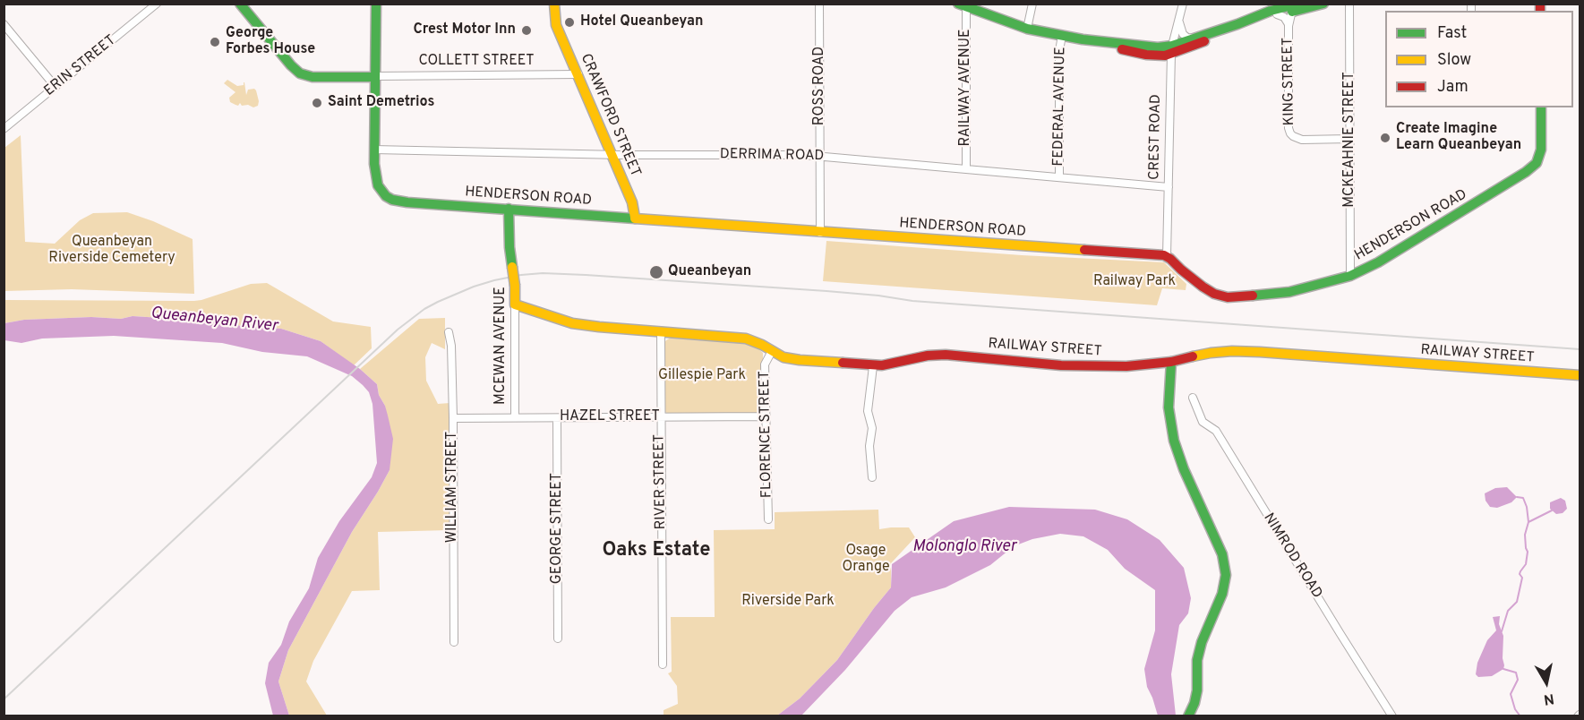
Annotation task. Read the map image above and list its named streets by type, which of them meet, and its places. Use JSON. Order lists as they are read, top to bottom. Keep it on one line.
{"streets":{"street":["COLLETT STREET","ERIN STREET","KING STREET","ROSS ROAD","RAILWAY AVENUE","FEDERAL AVENUE","CRAWFORD STREET","CREST ROAD","MCKEAHNIE STREET","DERRIMA ROAD","HENDERSON ROAD","MCEWAN AVENUE","RAILWAY STREET","HAZEL STREET","FLORENCE STREET","RIVER STREET","WILLIAM STREET","GEORGE STREET","NIMROD ROAD"]},"crossings":[["COLLETT STREET","CRAWFORD STREET"],["COLLETT STREET","HENDERSON ROAD"],["KING STREET","MCKEAHNIE STREET"],["ROSS ROAD","DERRIMA ROAD"],["ROSS ROAD","HENDERSON ROAD"],["RAILWAY AVENUE","DERRIMA ROAD"],["FEDERAL AVENUE","DERRIMA ROAD"],["CRAWFORD STREET","DERRIMA ROAD"],["CRAWFORD STREET","HENDERSON ROAD"],["CREST ROAD","DERRIMA ROAD"],["CREST ROAD","HENDERSON ROAD"],["MCKEAHNIE STREET","HENDERSON ROAD"],["DERRIMA ROAD","HENDERSON ROAD"],["HENDERSON ROAD","MCEWAN AVENUE"],["MCEWAN AVENUE","RAILWAY STREET"],["MCEWAN AVENUE","HAZEL STREET"],["RAILWAY STREET","FLORENCE STREET"],["RAILWAY STREET","RIVER STREET"],["HAZEL STREET","FLORENCE STREET"],["HAZEL STREET","RIVER STREET"],["HAZEL STREET","WILLIAM STREET"],["HAZEL STREET","GEORGE STREET"]],"districts":["Oaks Estate"],"water":["Queanbeyan River","Molonglo River"],"parks":["Queanbeyan Riverside Cemetery","Railway Park","Gillespie Park","Osage Orange","Riverside Park"],"places":["Hotel Queanbeyan","Crest Motor Inn","George Forbes House","Saint Demetrios","Create Imagine Learn Queanbeyan","Queanbeyan"],"legend":["Fast","Slow","Jam"],"north":"bottom"}
